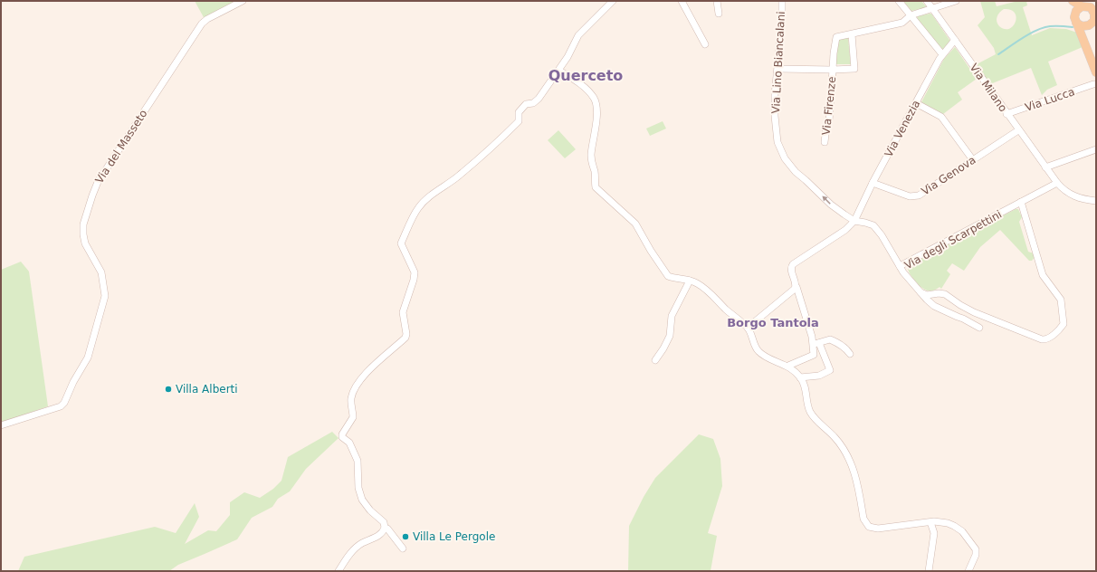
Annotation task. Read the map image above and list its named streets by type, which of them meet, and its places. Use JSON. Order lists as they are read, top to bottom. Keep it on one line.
{"streets":{"street":["Via Lino Biancalani","Via Milano","Via Lucca","Via Firenze","Via Venezia","Via del Masseto","Via Genova","Via degli Scarpettini"]},"crossings":[["Via Lino Biancalani","Via Venezia"],["Via Milano","Via Lucca"],["Via Milano","Via Venezia"],["Via Milano","Via Genova"],["Via Venezia","Via Genova"]],"one_way":["Via Lino Biancalani"],"districts":["Querceto","Borgo Tantola"],"places":["Villa Alberti","Villa Le Pergole"]}
